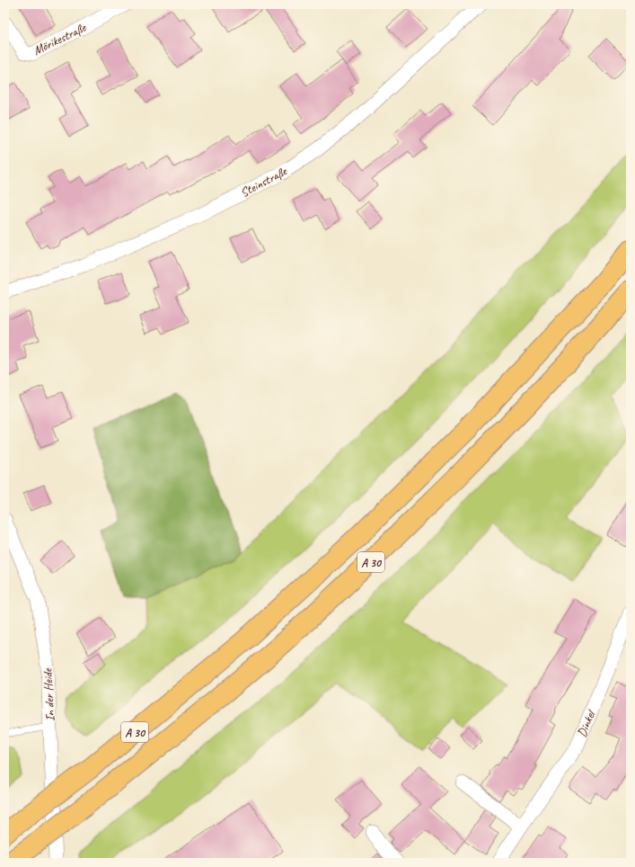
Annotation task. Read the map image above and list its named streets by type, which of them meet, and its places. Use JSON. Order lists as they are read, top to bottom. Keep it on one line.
{"streets":{"highway":["A 30"],"street":["Mörikestraße","Steinstraße","In der Heide","Dinkel"]}}
